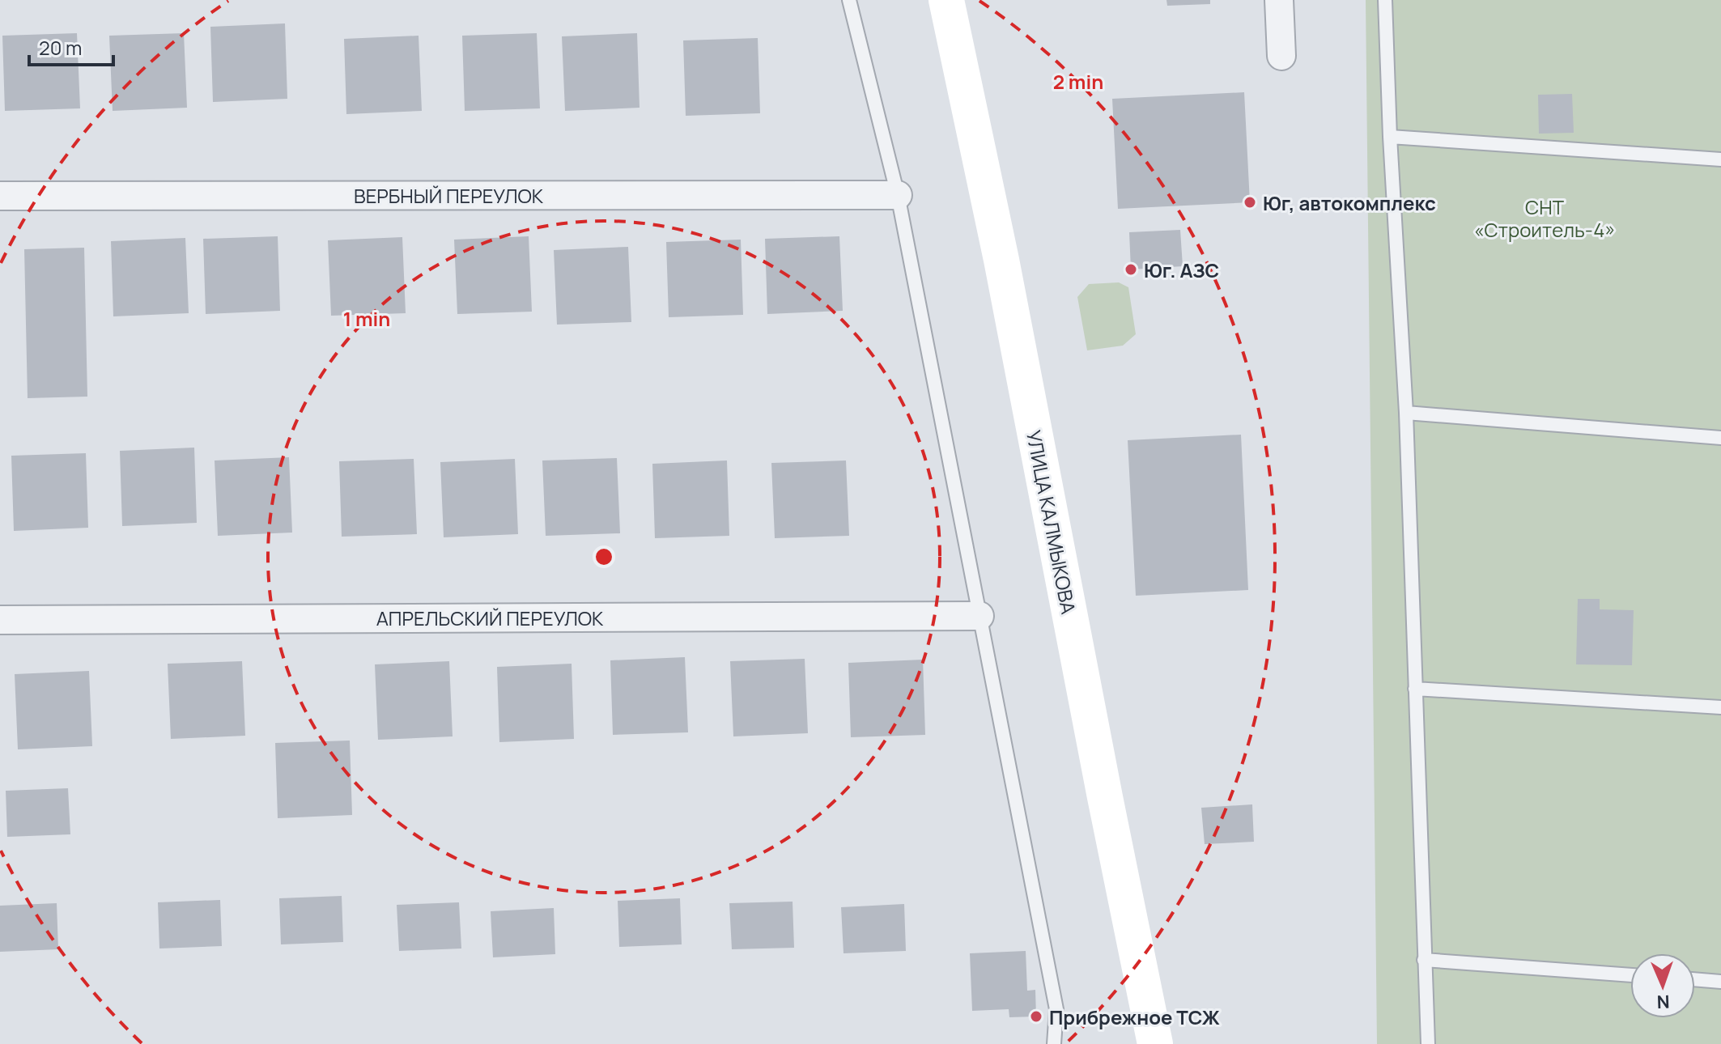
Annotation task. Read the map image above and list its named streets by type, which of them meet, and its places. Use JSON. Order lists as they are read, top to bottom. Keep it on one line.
{"streets":{"main road":["УЛИЦА КАЛМЫКОВА"],"street":["ВЕРБНЫЙ ПЕРЕУЛОК","АПРЕЛЬСКИЙ ПЕРЕУЛОК"]},"parks":["СНТ «Строитель-4»"],"places":["Юг, автокомплекс","Юг. АЗС","Прибрежное ТСЖ"],"scale_bar":"20 m","north":"bottom","rings":["2 min","1 min"]}
